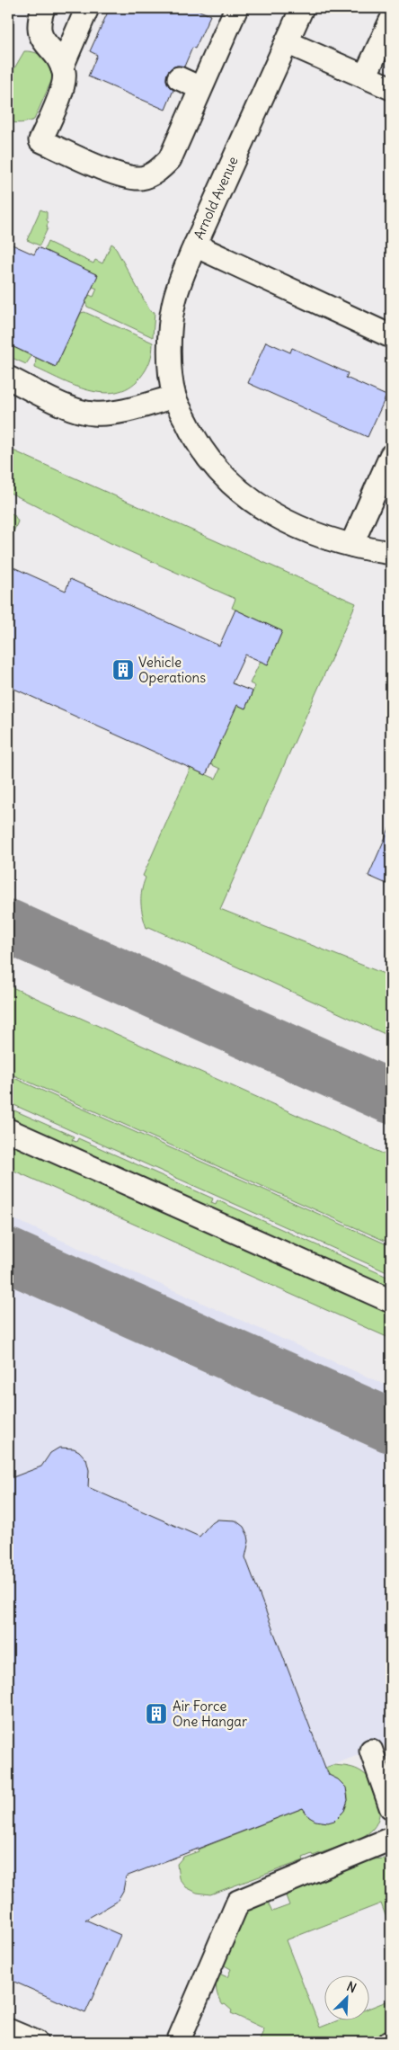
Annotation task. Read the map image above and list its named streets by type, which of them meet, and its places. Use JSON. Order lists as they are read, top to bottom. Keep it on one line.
{"streets":{"street":["Arnold Avenue"]},"places":{"building":["Vehicle Operations","Air Force One Hangar"]},"north":"top right"}
